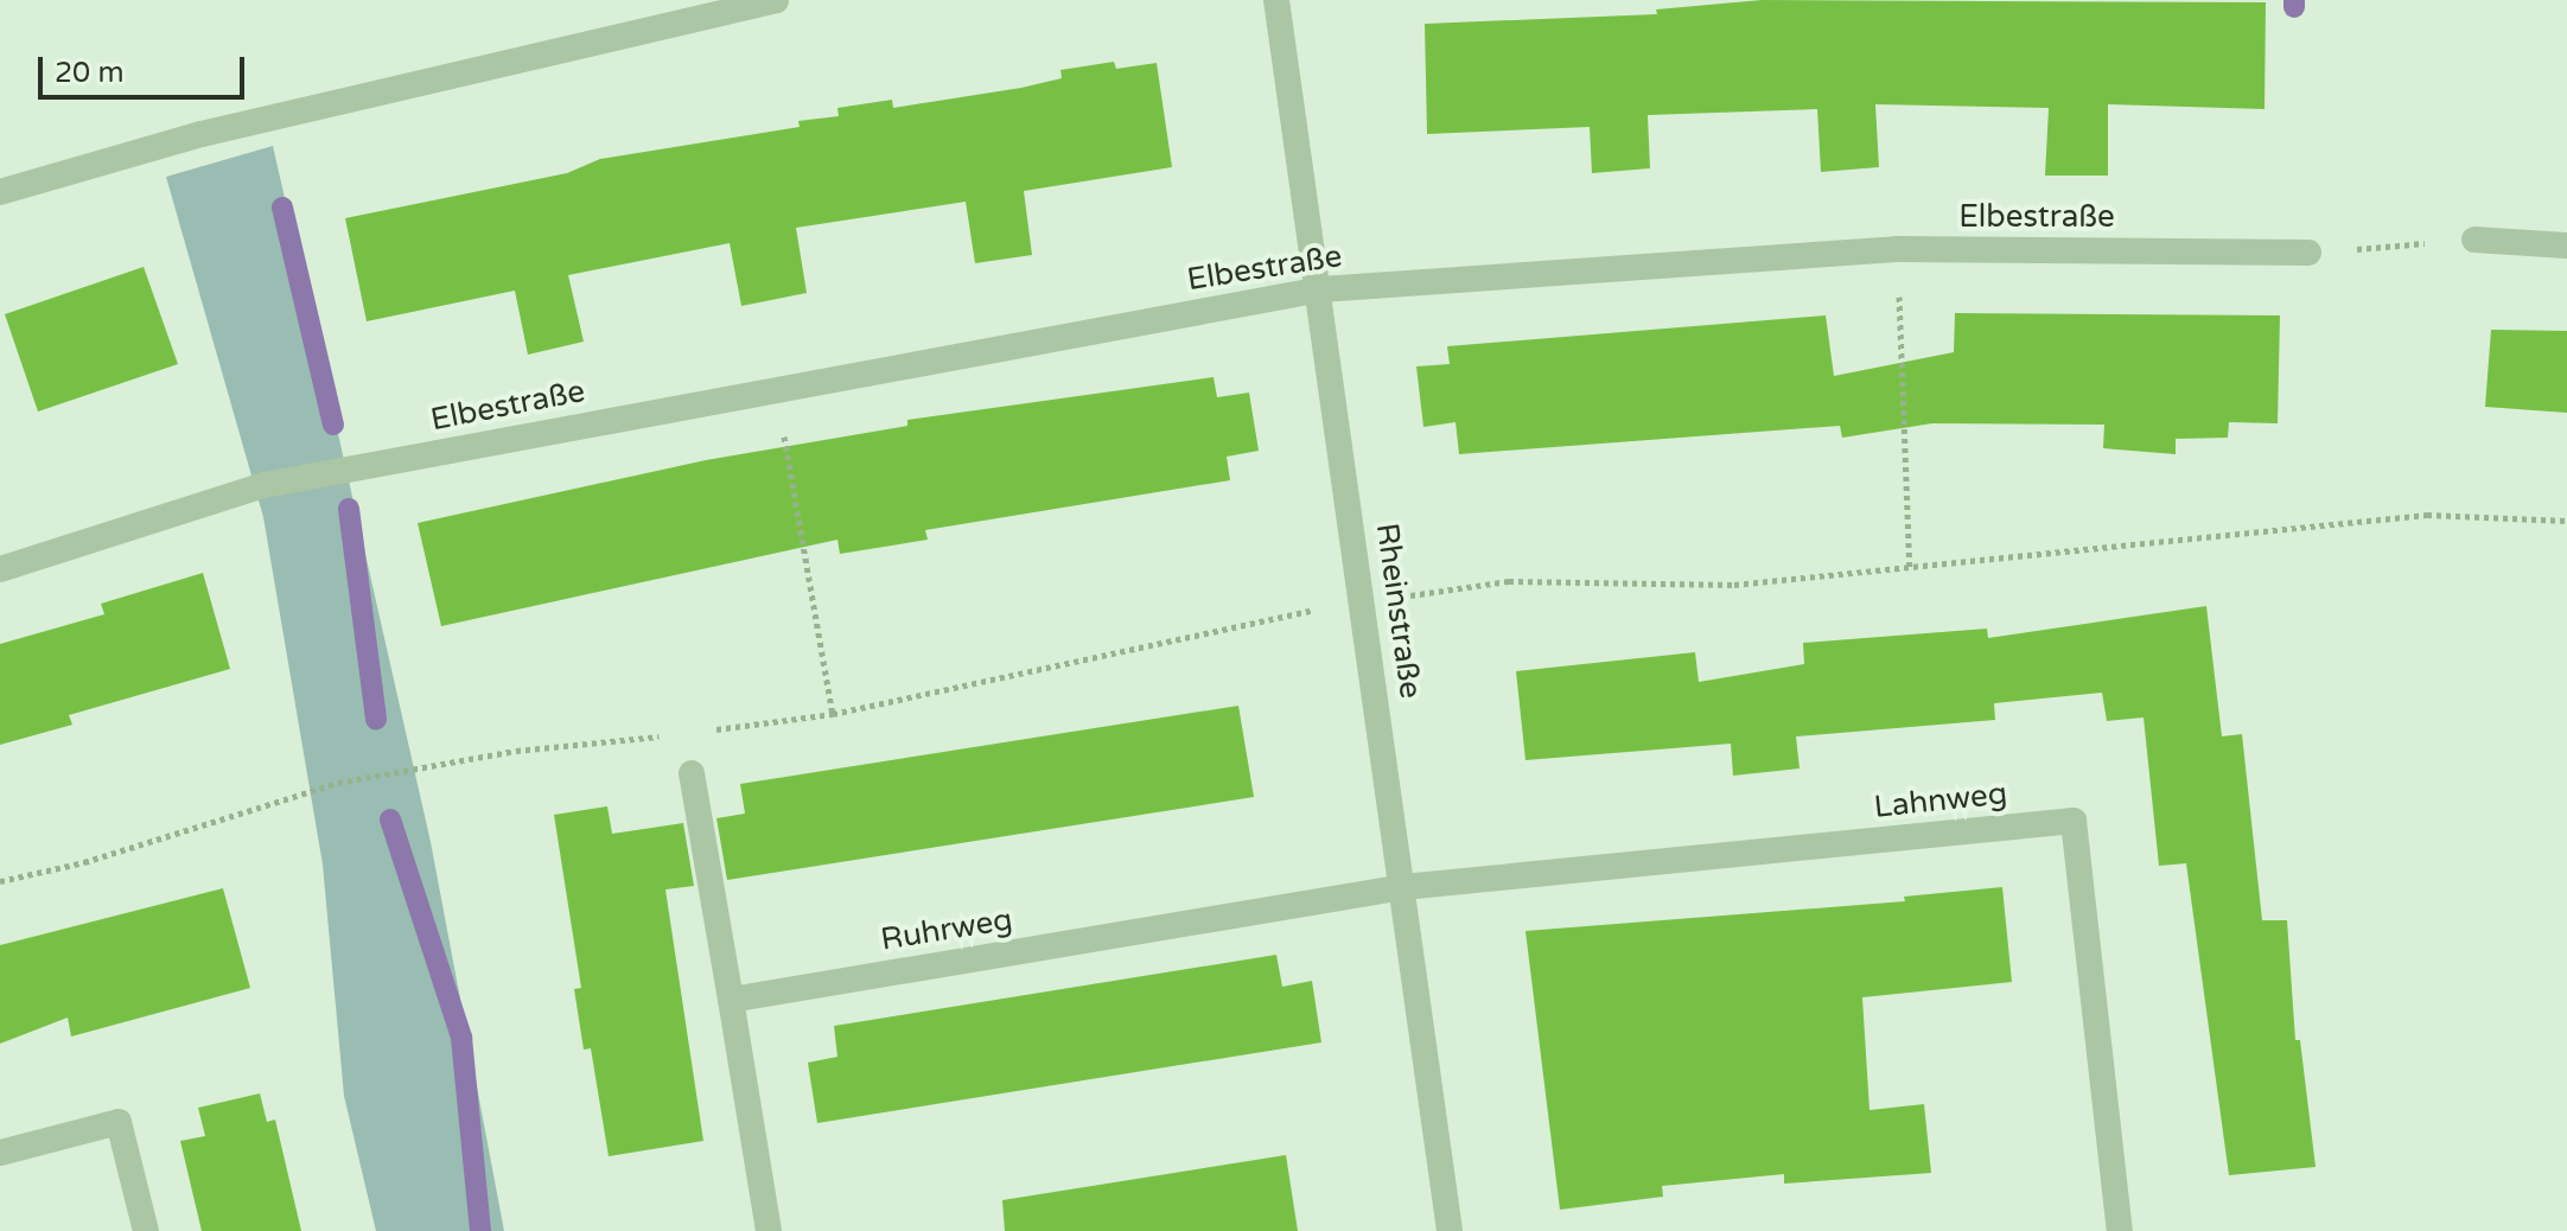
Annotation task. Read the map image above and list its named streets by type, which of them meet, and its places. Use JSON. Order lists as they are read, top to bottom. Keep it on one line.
{"streets":{"street":["Elbestraße","Rheinstraße","Lahnweg","Ruhrweg"]},"crossings":[["Elbestraße","Rheinstraße"],["Rheinstraße","Lahnweg"],["Rheinstraße","Ruhrweg"],["Lahnweg","Ruhrweg"]],"scale_bar":"20 m"}
